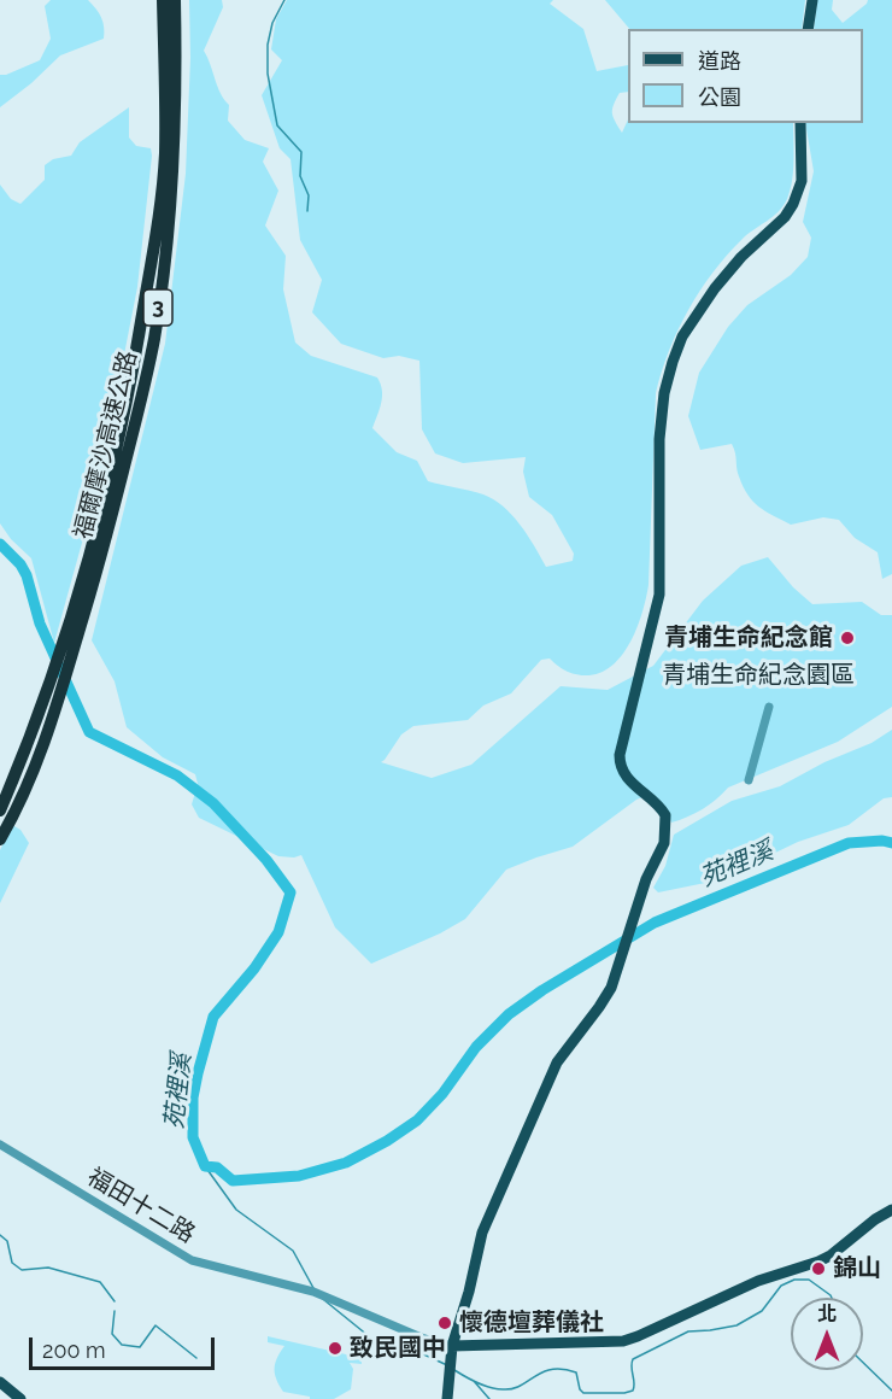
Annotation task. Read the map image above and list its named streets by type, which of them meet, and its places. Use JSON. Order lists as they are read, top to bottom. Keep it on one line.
{"streets":{"highway":["3","福爾摩沙高速公路"],"street":["福田十二路"]},"water":["苑裡溪"],"parks":["青埔生命紀念園區"],"places":["青埔生命紀念館","錦山","懷德壇葬儀社","致民國中"],"legend":["道路","公園"],"scale_bar":"200 m","north":"top"}
